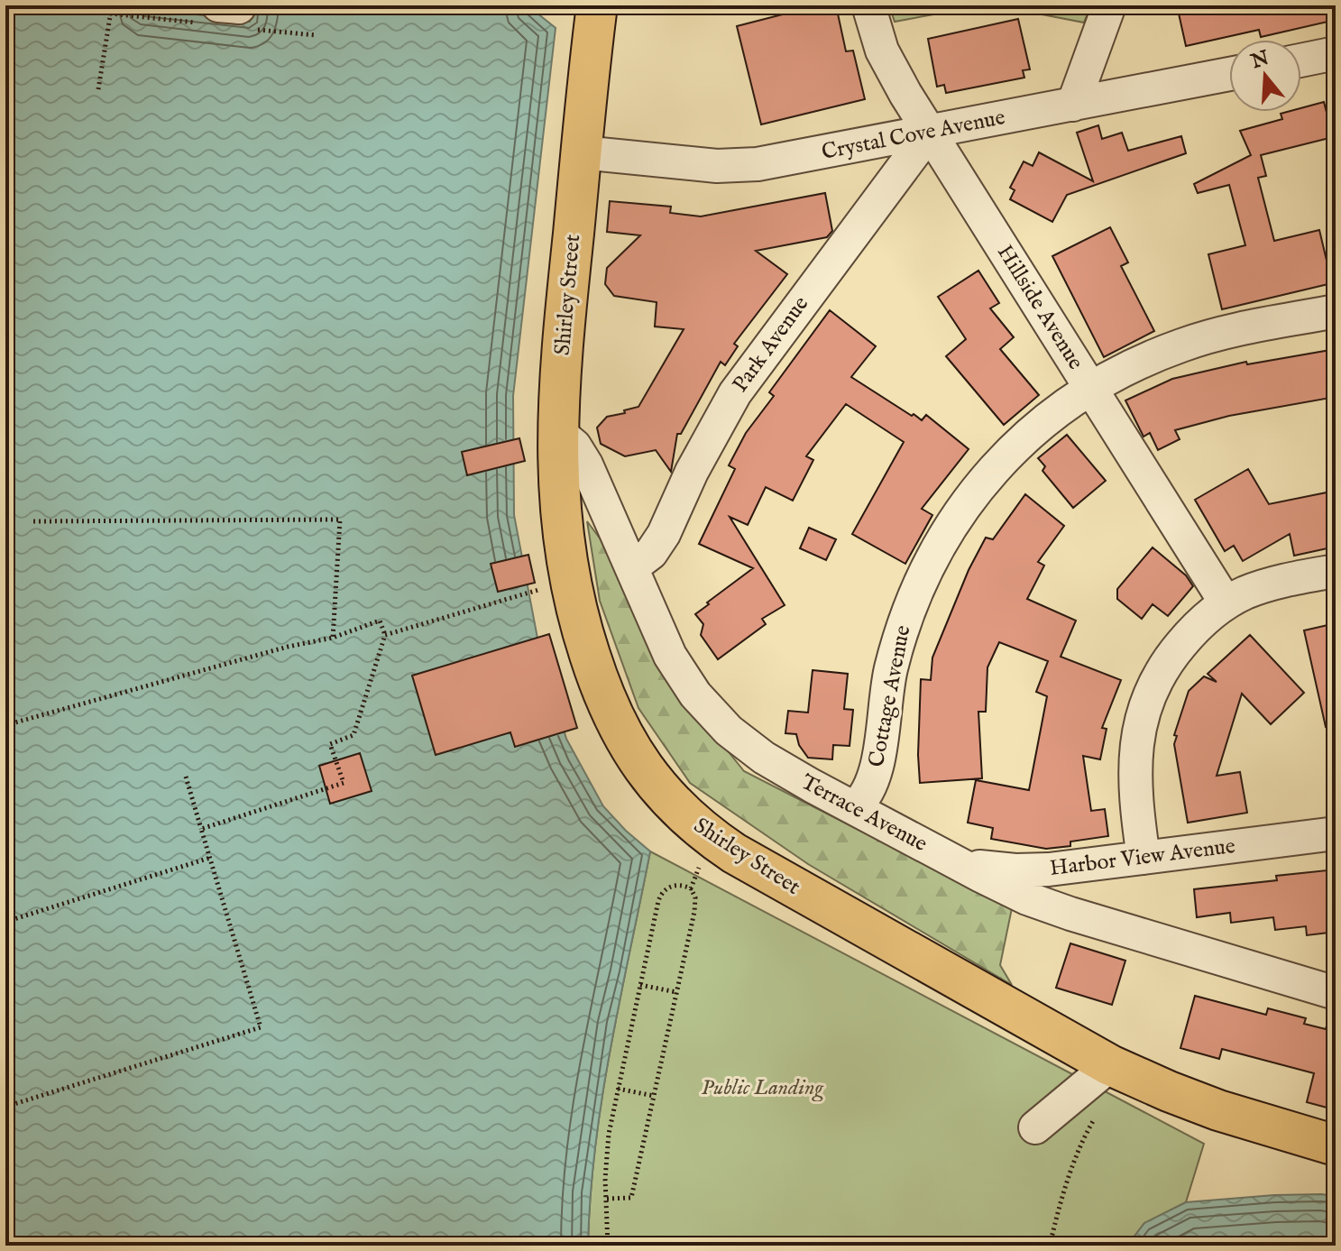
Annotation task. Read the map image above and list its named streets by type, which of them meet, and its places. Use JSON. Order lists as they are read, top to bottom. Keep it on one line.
{"streets":{"main road":["Shirley Street"],"street":["Crystal Cove Avenue","Hillside Avenue","Park Avenue","Cottage Avenue","Terrace Avenue","Harbor View Avenue"]},"crossings":[["Crystal Cove Avenue","Shirley Street"],["Crystal Cove Avenue","Hillside Avenue"],["Crystal Cove Avenue","Park Avenue"],["Shirley Street","Terrace Avenue"],["Hillside Avenue","Park Avenue"],["Hillside Avenue","Cottage Avenue"],["Park Avenue","Terrace Avenue"],["Cottage Avenue","Terrace Avenue"],["Terrace Avenue","Harbor View Avenue"]],"parks":["Public Landing"],"north":"top"}
